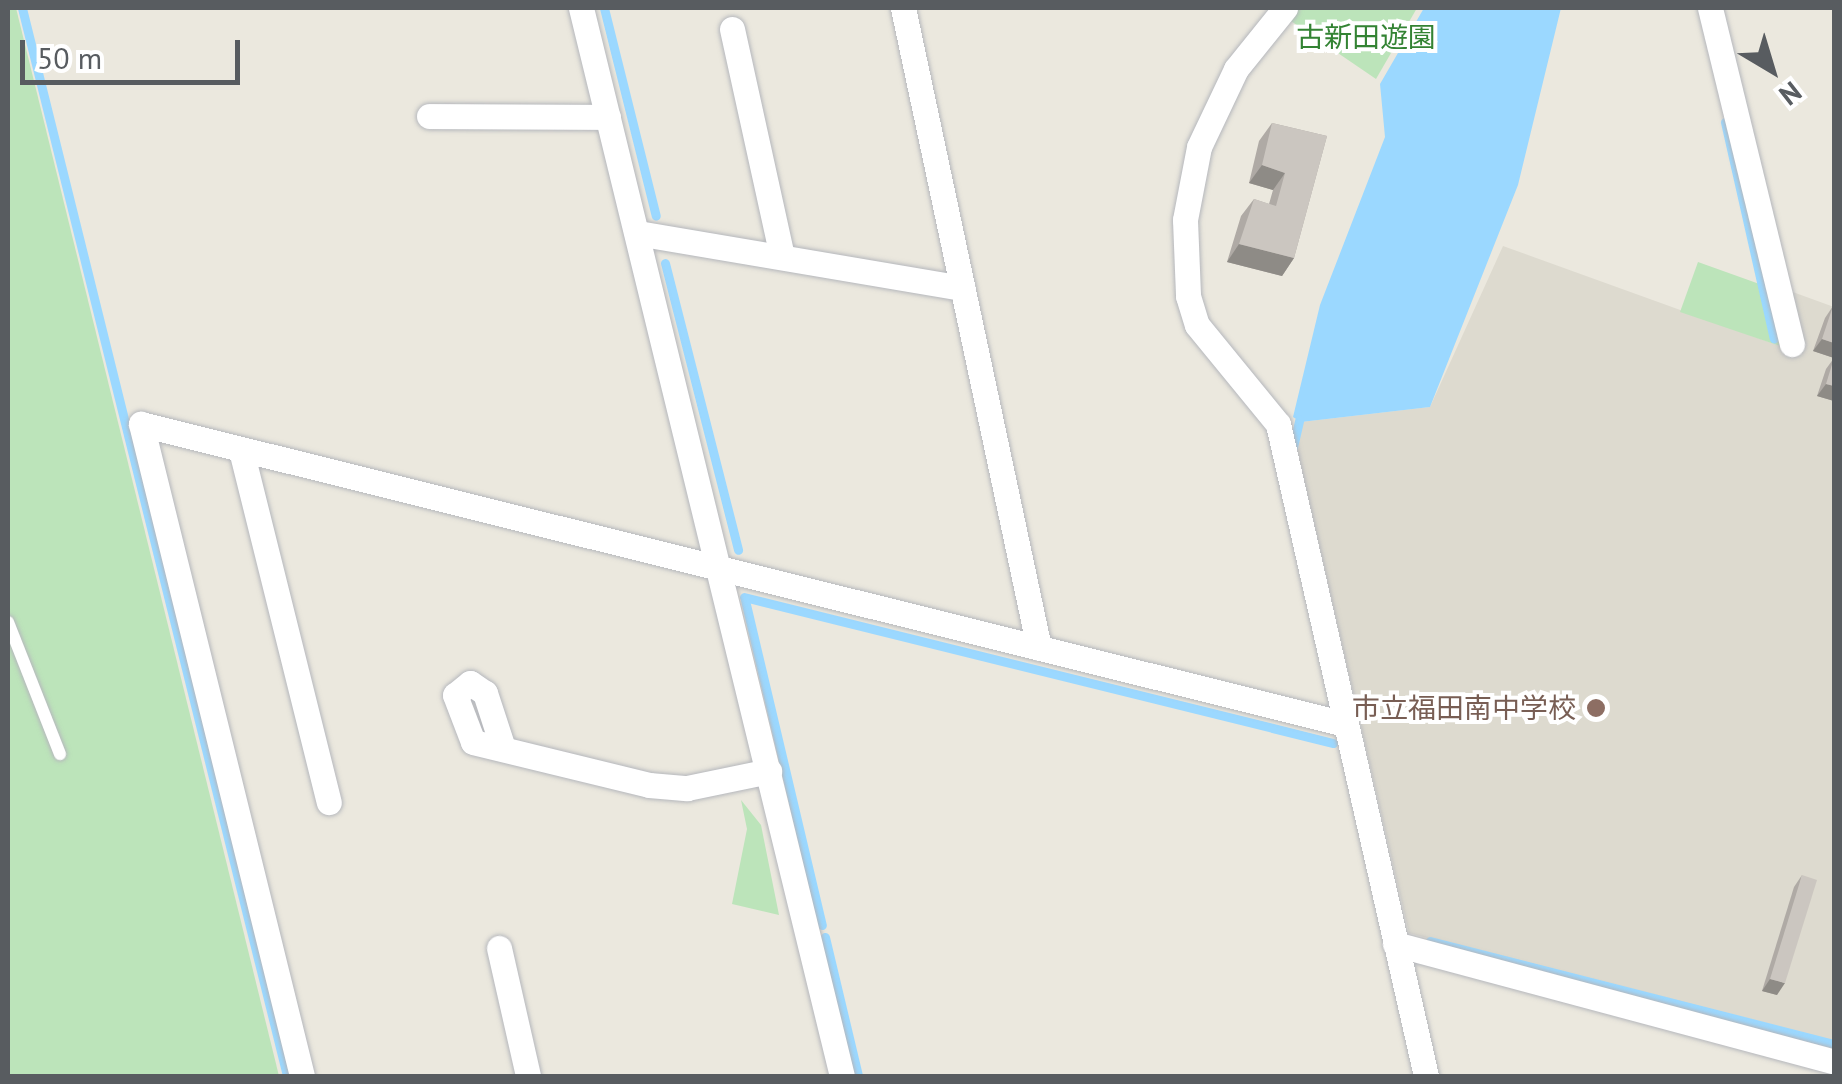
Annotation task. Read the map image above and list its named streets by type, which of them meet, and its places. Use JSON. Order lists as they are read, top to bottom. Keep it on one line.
{"parks":["古新田遊園"],"places":["市立福田南中学校"],"scale_bar":"50 m","north":"bottom right"}
